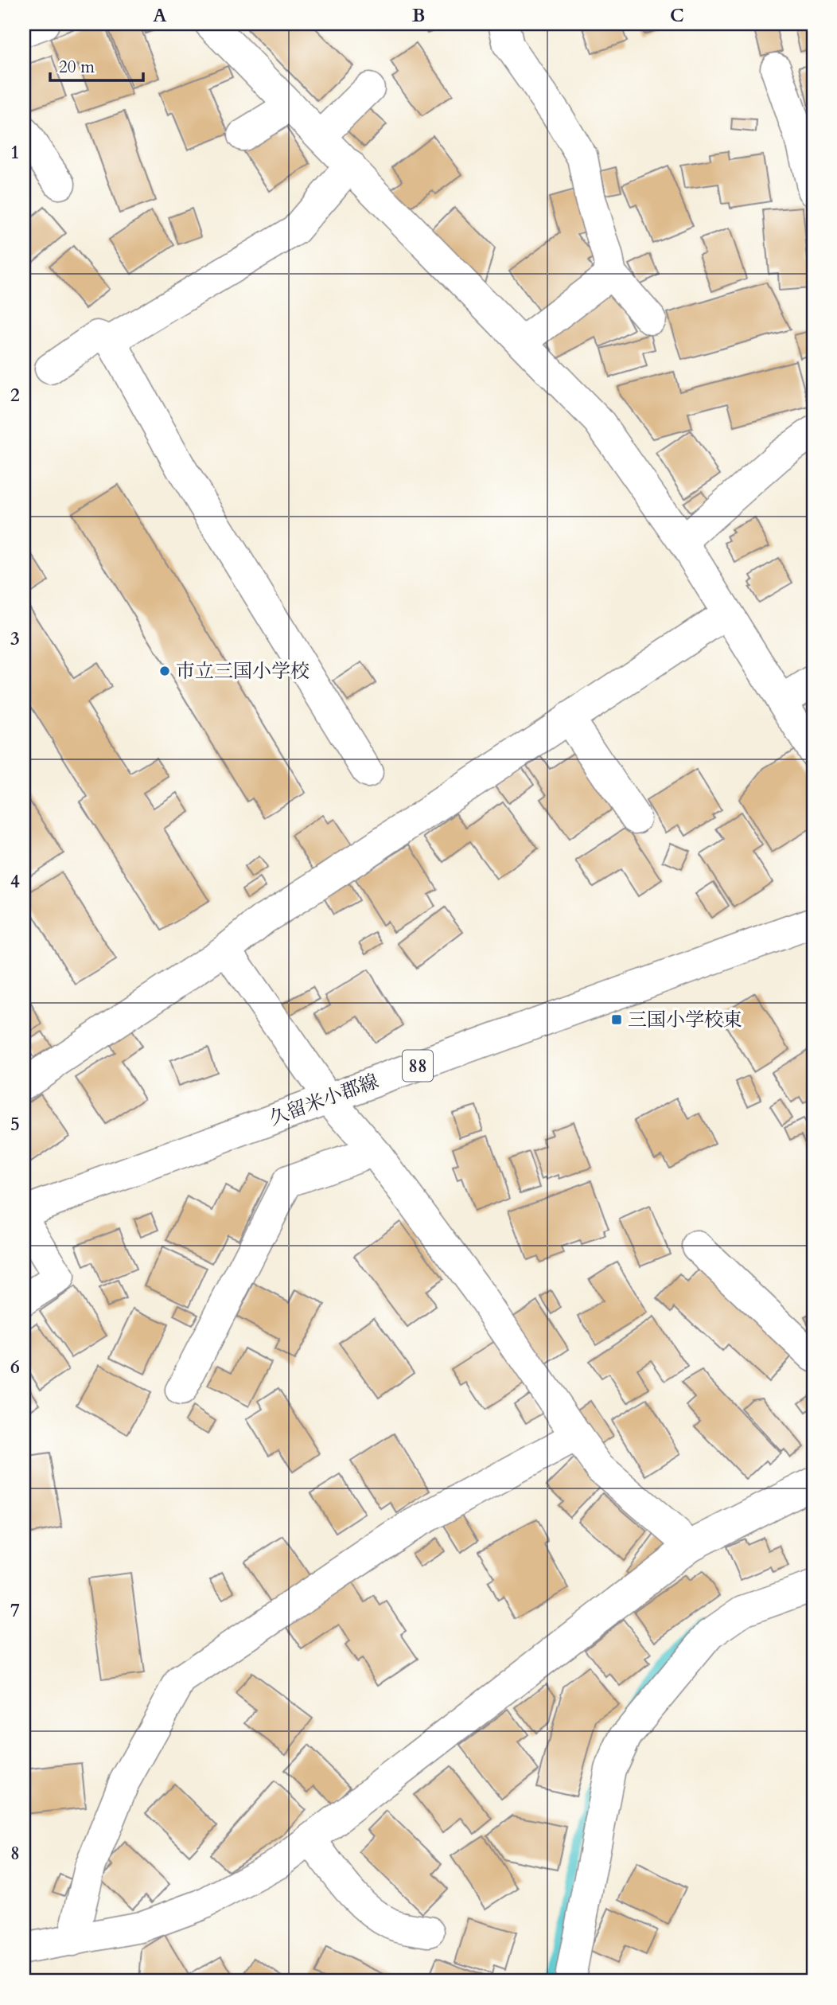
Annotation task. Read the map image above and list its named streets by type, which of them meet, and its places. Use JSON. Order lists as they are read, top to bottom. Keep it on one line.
{"streets":{"street":["88","久留米小郡線"]},"places":{"other":["市立三国小学校"],"transit":["三国小学校東"]},"scale_bar":"20 m","grid":{"columns":["A","B","C"],"rows":["1","2","3","4","5","6","7","8"]}}
